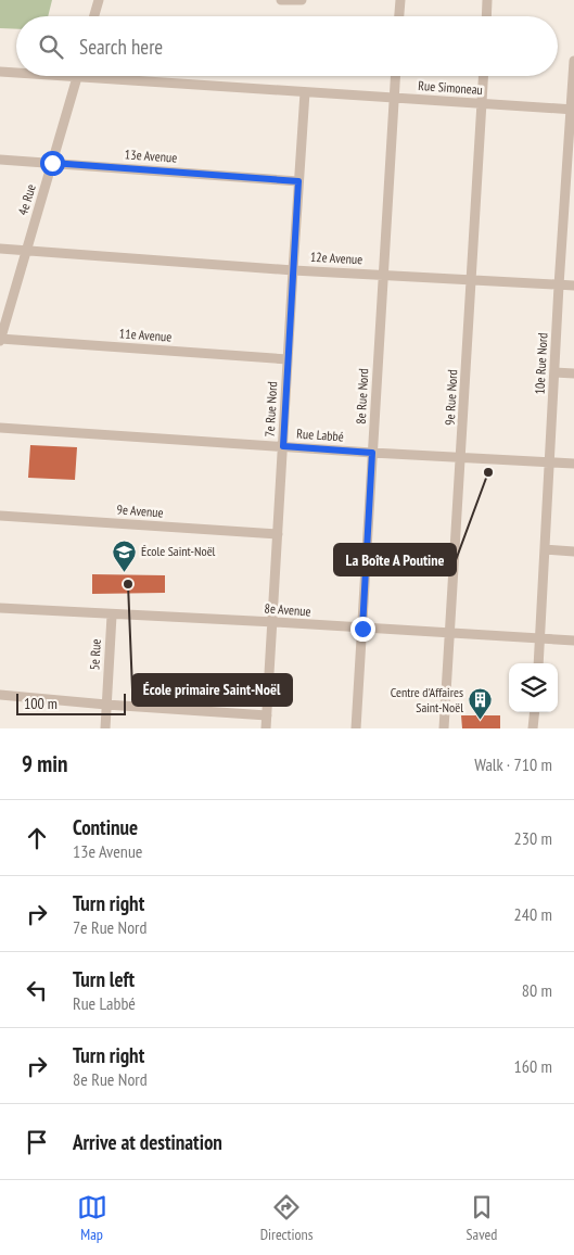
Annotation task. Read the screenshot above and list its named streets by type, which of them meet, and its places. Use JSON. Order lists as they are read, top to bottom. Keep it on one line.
{"streets":{"street":["Rue Simoneau","13e Avenue","4e Rue","12e Avenue","11e Avenue","10e Rue Nord","8e Rue Nord","9e Rue Nord","7e Rue Nord","Rue Labbé","9e Avenue","8e Avenue","5e Rue"]},"crossings":[["Rue Simoneau","4e Rue"],["Rue Simoneau","10e Rue Nord"],["Rue Simoneau","8e Rue Nord"],["Rue Simoneau","9e Rue Nord"],["Rue Simoneau","7e Rue Nord"],["13e Avenue","4e Rue"],["13e Avenue","7e Rue Nord"],["4e Rue","12e Avenue"],["4e Rue","11e Avenue"],["12e Avenue","10e Rue Nord"],["12e Avenue","8e Rue Nord"],["12e Avenue","9e Rue Nord"],["12e Avenue","7e Rue Nord"],["11e Avenue","7e Rue Nord"],["10e Rue Nord","Rue Labbé"],["10e Rue Nord","8e Avenue"],["8e Rue Nord","Rue Labbé"],["8e Rue Nord","8e Avenue"],["9e Rue Nord","Rue Labbé"],["9e Rue Nord","8e Avenue"],["7e Rue Nord","Rue Labbé"],["7e Rue Nord","9e Avenue"],["7e Rue Nord","8e Avenue"],["8e Avenue","5e Rue"]],"places":{"other":["La Boîte A Poutine","École primaire Saint-Noël"],"school or university":["École Saint-Noël"],"building":["Centre d'Affaires Saint-Noël"]},"scale_bar":"100 m","page":{"search":"Search here","scale":"100 m","heading":["9 min","Walk · 710 m"],"list":[["Continue","13e Avenue","230 m"],["Turn right","7e Rue Nord","240 m"],["Turn left","Rue Labbé","80 m"],["Turn right","8e Rue Nord","160 m"],"Arrive at destination"],"nav":["Map","Directions","Saved"]}}
